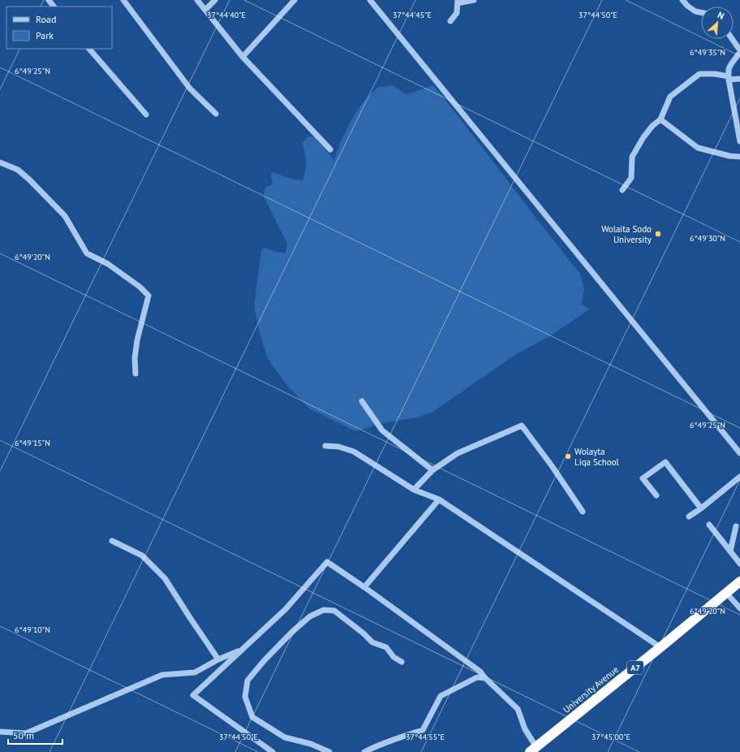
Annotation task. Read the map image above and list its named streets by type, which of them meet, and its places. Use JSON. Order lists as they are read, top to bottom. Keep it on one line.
{"streets":{"highway":["A7","University Avenue"]},"places":["Wolaita Sodo University","Wolayta Liqa School"],"legend":["Road","Park"],"scale_bar":"50 m","north":"top right","coordinates":["37°44'40\"E","37°44'45\"E","37°44'50\"E","6°49'35\"N","6°49'25\"N","6°49'30\"N","6°49'20\"N","6°49'15\"N","6°49'10\"N","37°44'55\"E","37°45'00\"E"]}
